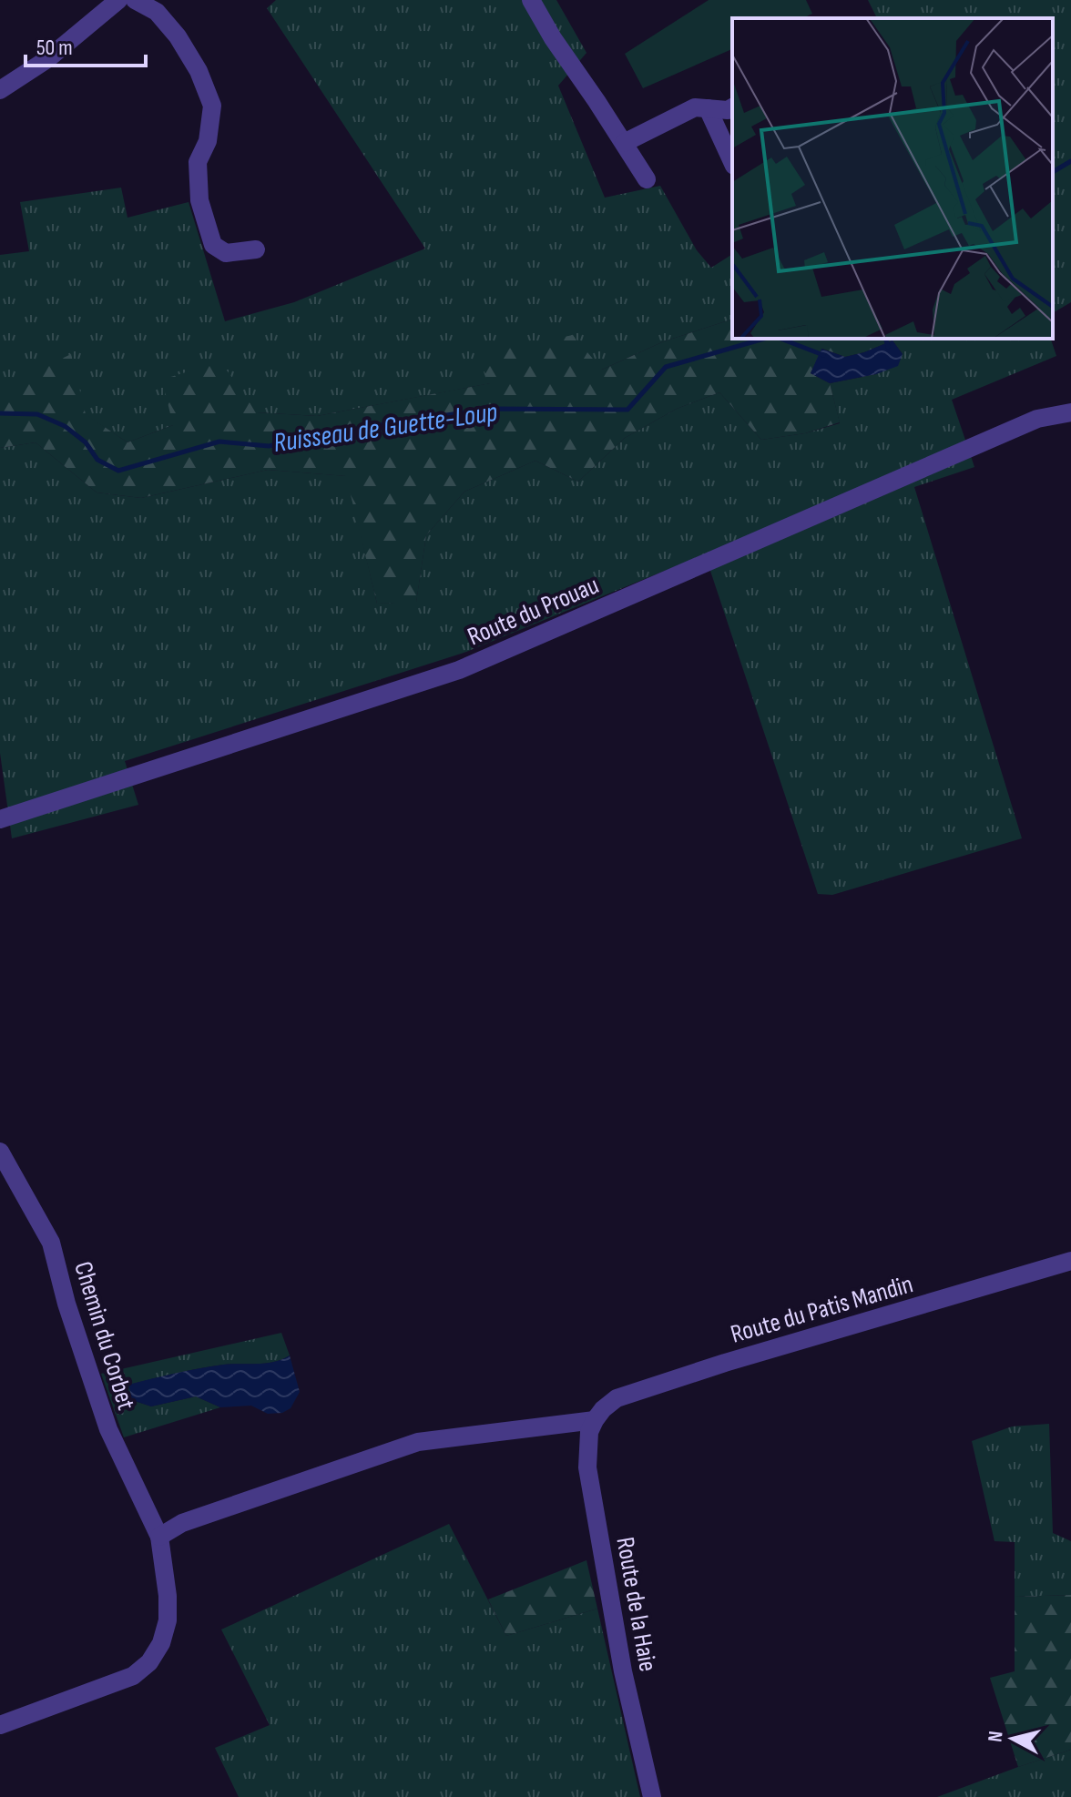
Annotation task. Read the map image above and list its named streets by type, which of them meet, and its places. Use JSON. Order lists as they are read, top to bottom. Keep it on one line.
{"streets":{"street":["Route du Prouau","Route du Patis Mandin","Chemin du Corbet","Route de la Haie"]},"crossings":[["Route du Patis Mandin","Route de la Haie"]],"water":["Ruisseau de Guette-Loup"],"scale_bar":"50 m","north":"left"}
